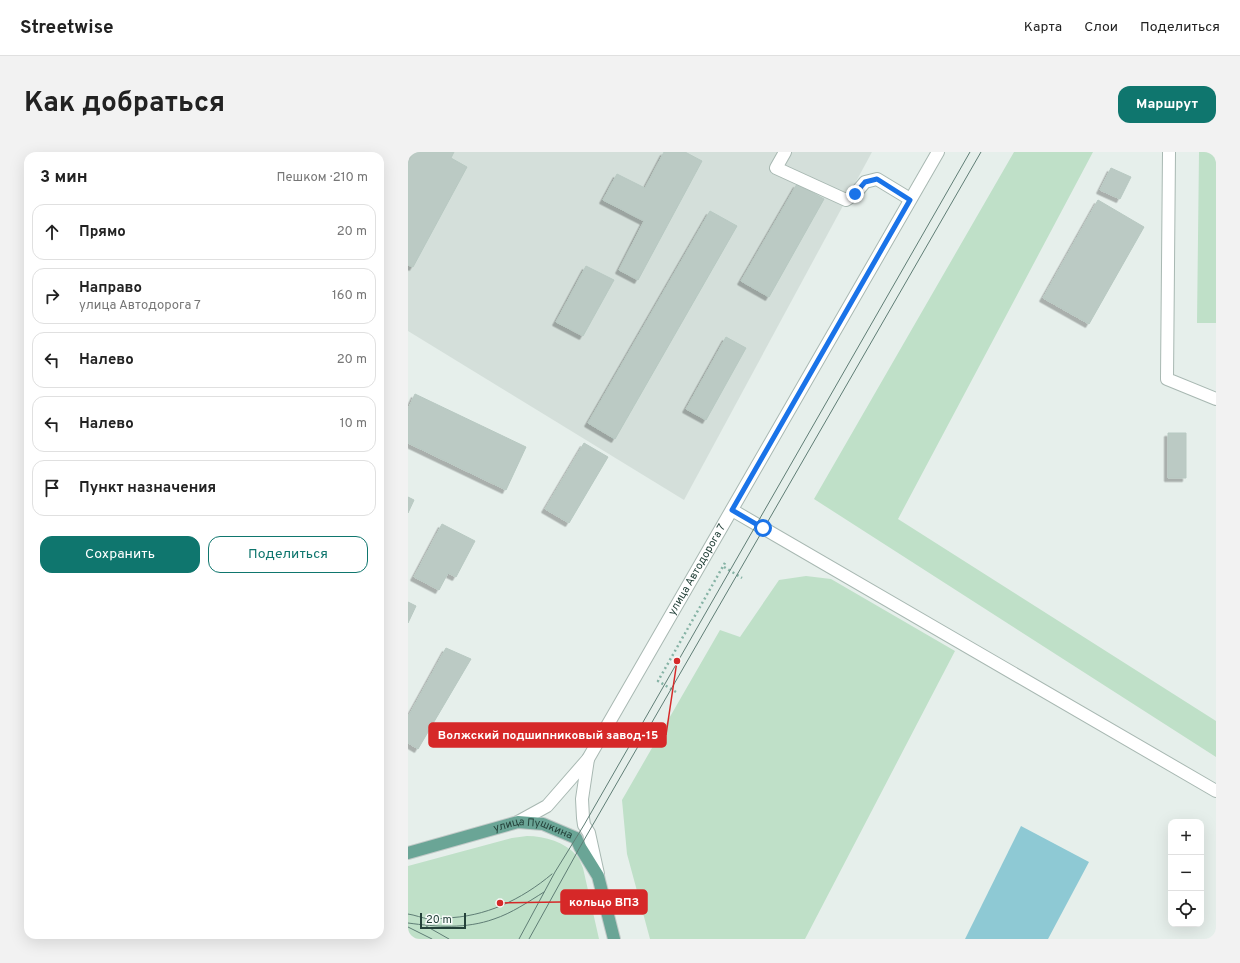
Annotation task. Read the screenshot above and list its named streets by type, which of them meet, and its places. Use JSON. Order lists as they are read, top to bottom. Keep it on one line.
{"streets":{"main road":["улица Пушкина"],"street":["улица Автодорога 7"]},"crossings":[["улица Автодорога 7","улица Пушкина"]],"places":["Волжский подшипниковый завод-15","кольцо ВПЗ"],"scale_bar":"20 m","page":{"header":"Streetwise","nav":["Карта","Слои","Поделиться"],"title":"Как добраться","buttons":["Маршрут",["Сохранить","Поделиться"]],"heading":["3 мин","Пешком · 210 m"],"list":[["Прямо","20 m"],["Направо","улица Автодорога 7","160 m"],["Налево","20 m"],["Налево","10 m"],"Пункт назначения"],"map_buttons":["+","−"],"scale":"20 m"}}
